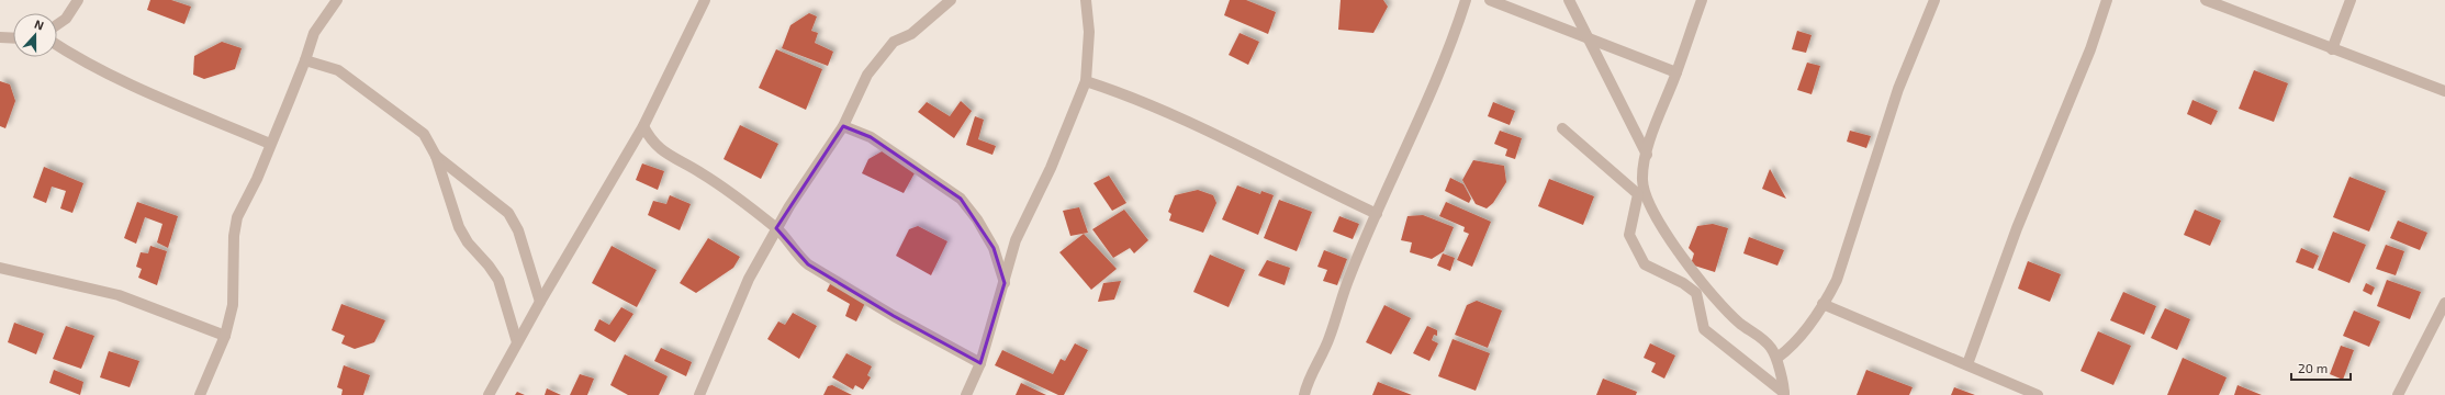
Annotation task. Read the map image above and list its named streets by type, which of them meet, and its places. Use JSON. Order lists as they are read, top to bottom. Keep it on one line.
{"scale_bar":"20 m","north":"top"}
